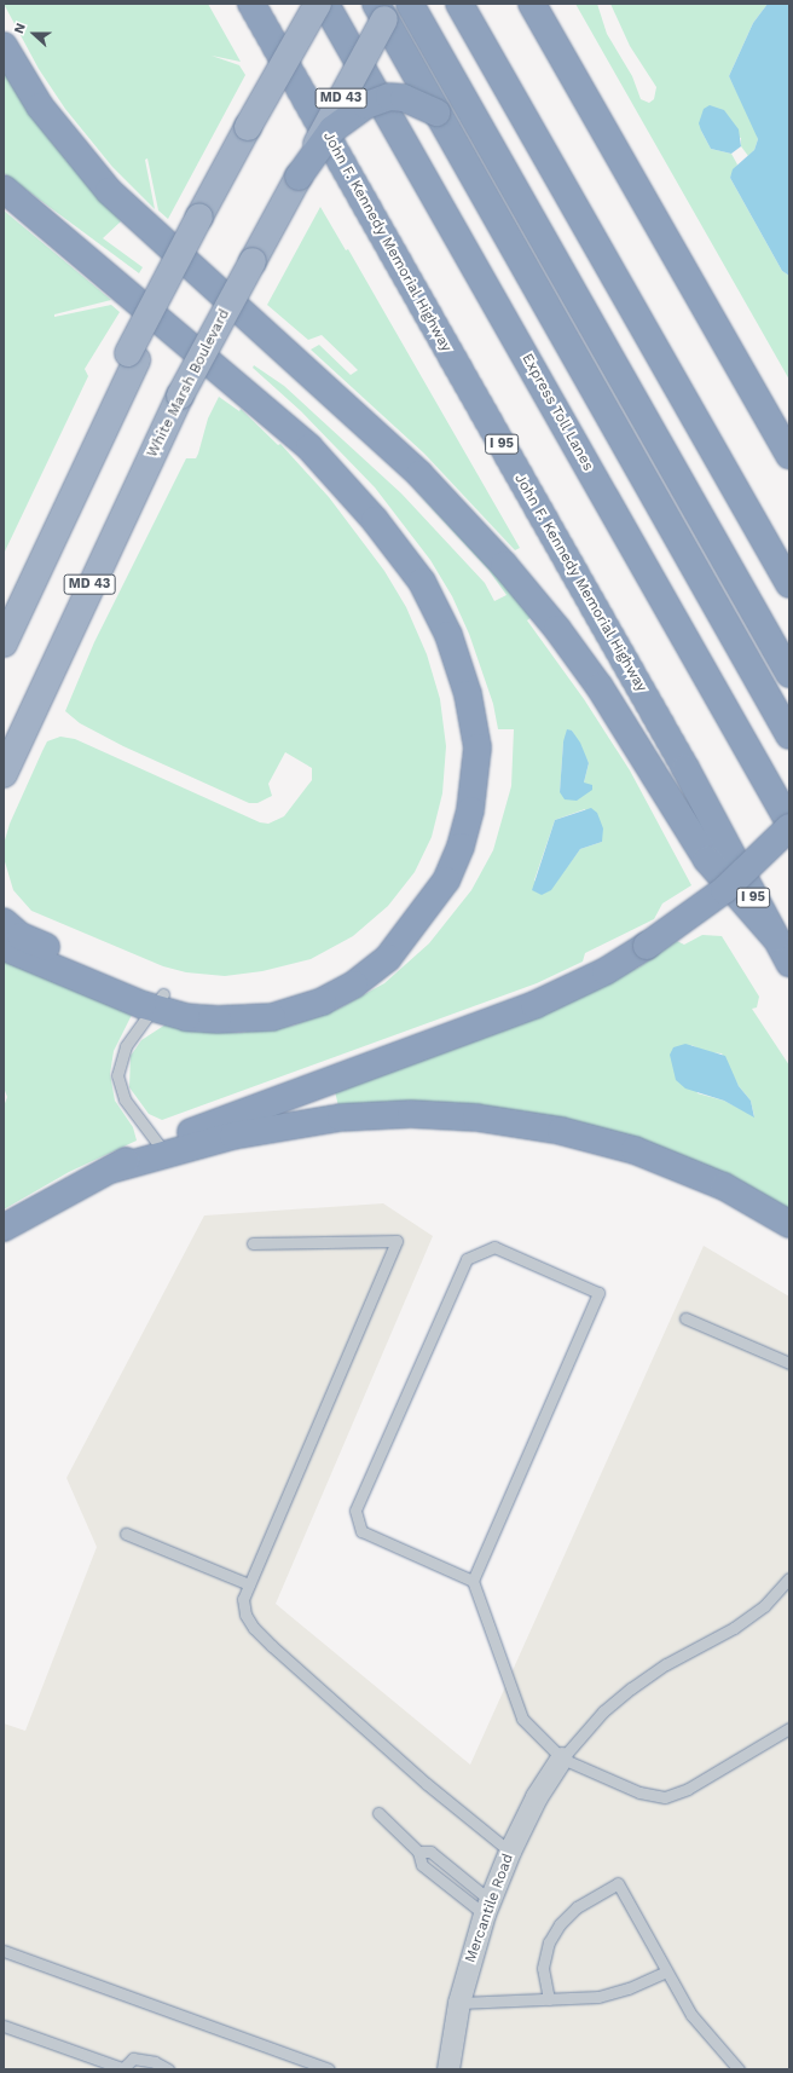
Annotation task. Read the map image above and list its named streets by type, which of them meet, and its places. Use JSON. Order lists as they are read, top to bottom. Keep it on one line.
{"streets":{"highway":["MD 43","John F. Kennedy Memorial Highway","White Marsh Boulevard","Express Toll Lanes","I 95"],"street":["Mercantile Road"]},"north":"left"}
